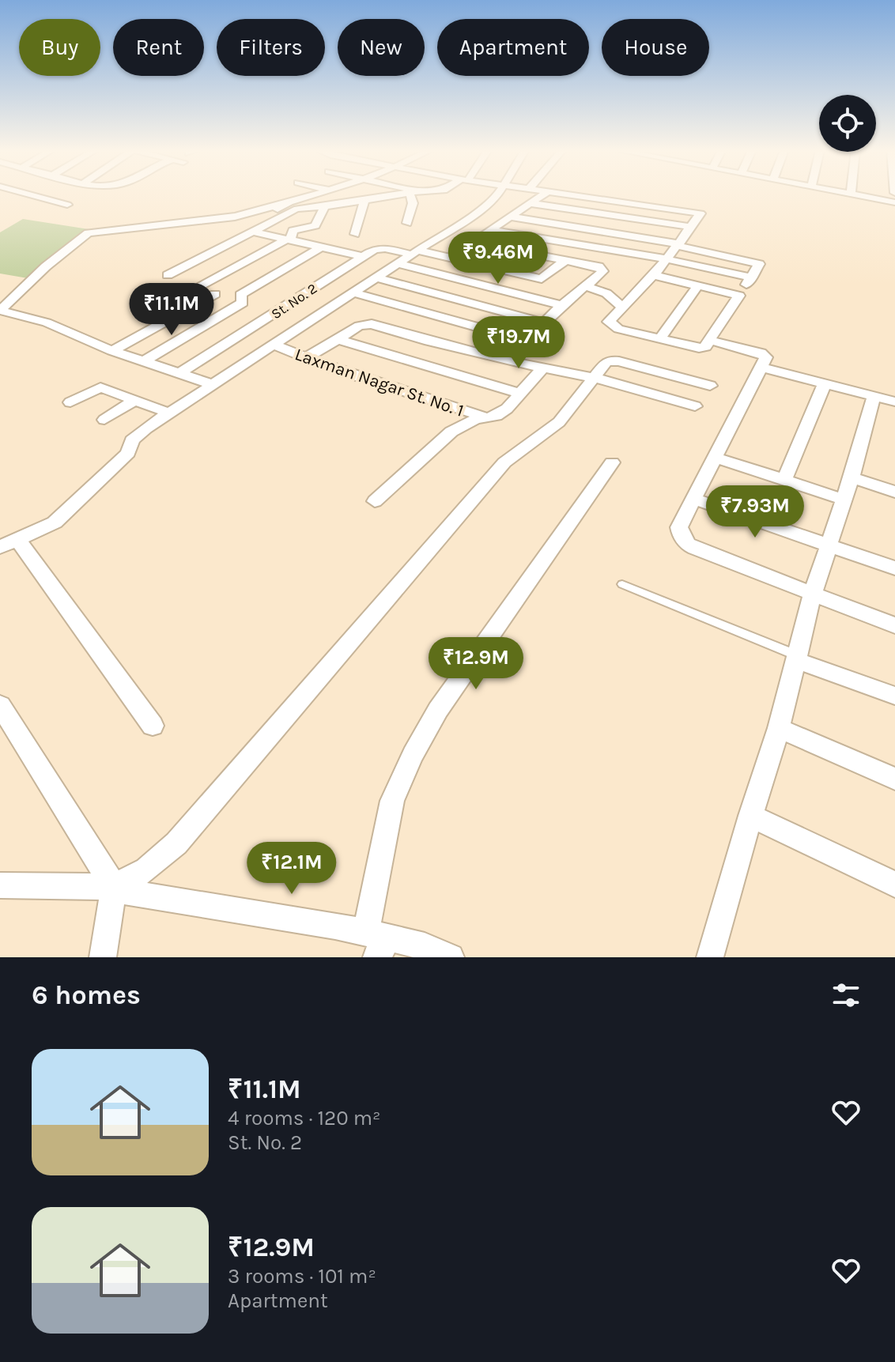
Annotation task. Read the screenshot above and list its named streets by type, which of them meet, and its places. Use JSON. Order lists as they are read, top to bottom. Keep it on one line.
{"streets":{"street":["St. No. 2","Laxman Nagar St. No. 1"]},"page":{"chip":["Buy","Rent","Filters","New","Apartment","House"],"price":["₹9.46M","₹11.1M","₹19.7M","₹7.93M","₹12.9M","₹12.1M"],"heading":"6 homes","list":[{"name":"₹11.1M","note":"4 rooms · 120 m² · St. No. 2"},{"name":"₹12.9M","note":"3 rooms · 101 m² · Apartment"}]}}
